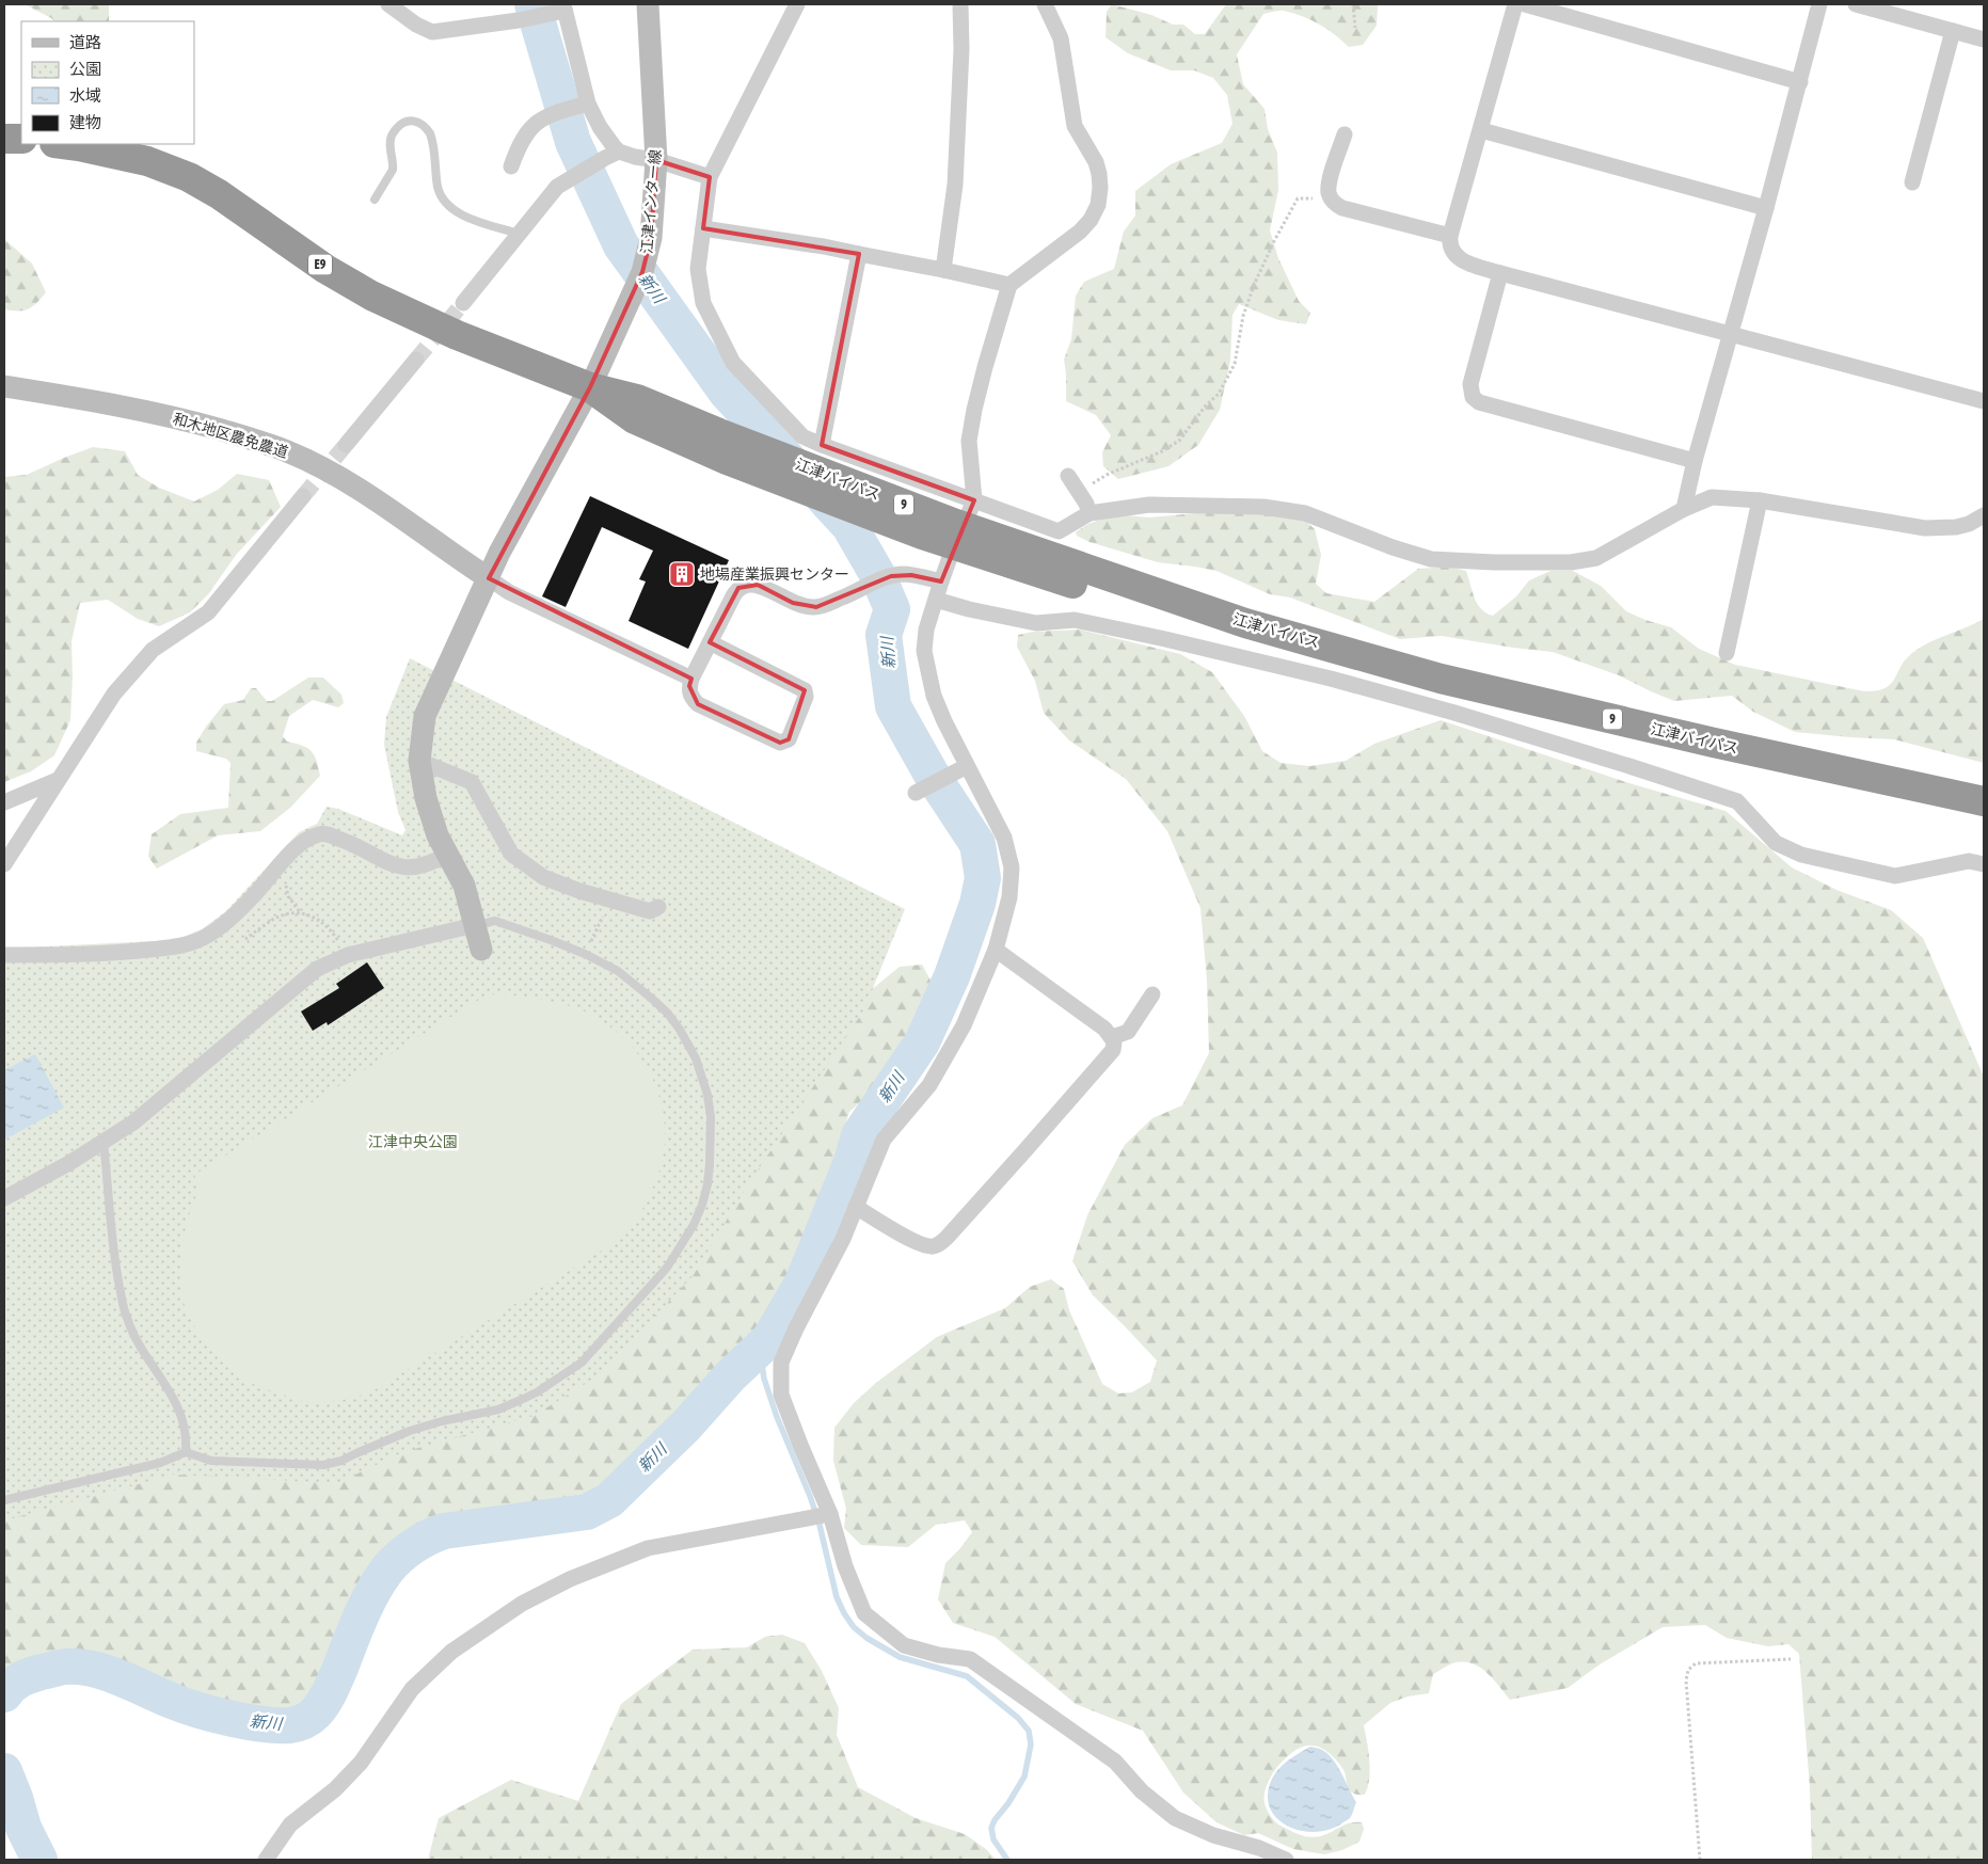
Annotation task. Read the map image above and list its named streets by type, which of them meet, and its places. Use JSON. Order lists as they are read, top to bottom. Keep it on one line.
{"streets":{"highway":["E9","江津バイパス","9"],"street":["江津インター線","和木地区農免農道"]},"crossings":[["江津インター線","E9"],["江津インター線","和木地区農免農道"],["江津インター線","江津バイパス"],["E9","江津バイパス"]],"water":["新川"],"parks":["江津中央公園"],"places":{"building":["地場産業振興センター"]},"legend":["道路","公園","水域","建物"]}
